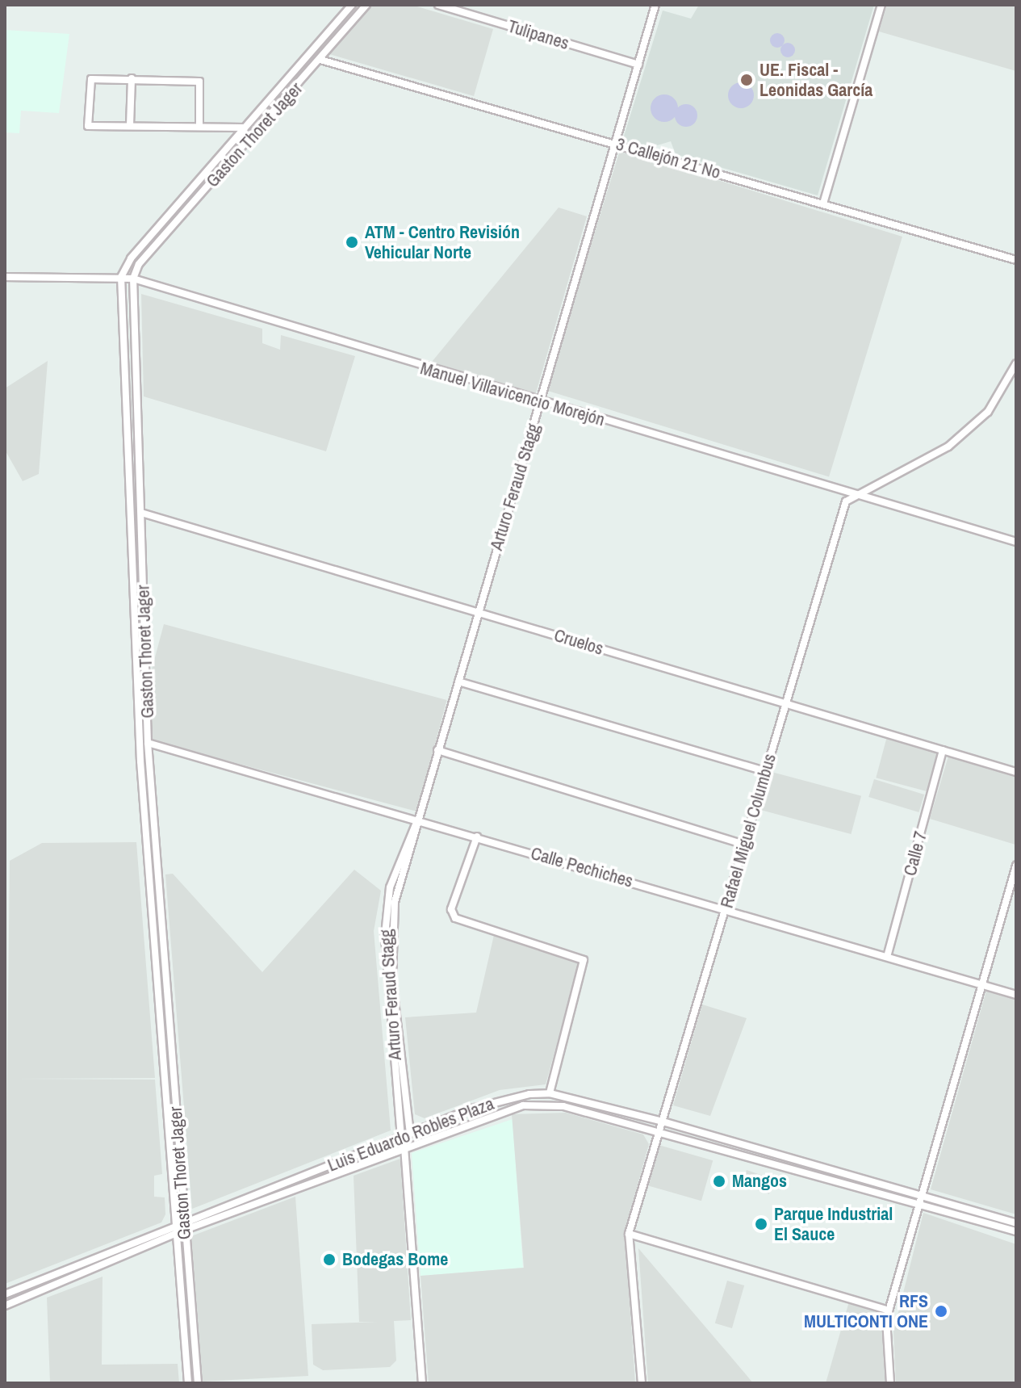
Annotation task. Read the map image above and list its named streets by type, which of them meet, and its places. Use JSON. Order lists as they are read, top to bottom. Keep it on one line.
{"streets":{"street":["Tulipanes","Gaston Thoret Jager","3 Callejón 21 No","Manuel Villavicencio Morejón","Arturo Feraud Stagg","Cruelos","Rafael Miguel Columbus","Calle 7","Calle Pechiches","Luis Eduardo Robles Plaza"]},"crossings":[["Tulipanes","Arturo Feraud Stagg"],["Gaston Thoret Jager","3 Callejón 21 No"],["Gaston Thoret Jager","Manuel Villavicencio Morejón"],["Gaston Thoret Jager","Cruelos"],["Gaston Thoret Jager","Calle Pechiches"],["Gaston Thoret Jager","Luis Eduardo Robles Plaza"],["3 Callejón 21 No","Arturo Feraud Stagg"],["Manuel Villavicencio Morejón","Arturo Feraud Stagg"],["Manuel Villavicencio Morejón","Rafael Miguel Columbus"],["Arturo Feraud Stagg","Cruelos"],["Arturo Feraud Stagg","Calle Pechiches"],["Arturo Feraud Stagg","Luis Eduardo Robles Plaza"],["Cruelos","Rafael Miguel Columbus"],["Cruelos","Calle 7"],["Rafael Miguel Columbus","Calle Pechiches"],["Rafael Miguel Columbus","Luis Eduardo Robles Plaza"],["Calle 7","Calle Pechiches"]],"places":["UE. Fiscal - Leonidas García","ATM - Centro Revisión Vehicular Norte","Mangos","Parque Industrial El Sauce","Bodegas Bome","RFS MULTICONTI ONE"]}
